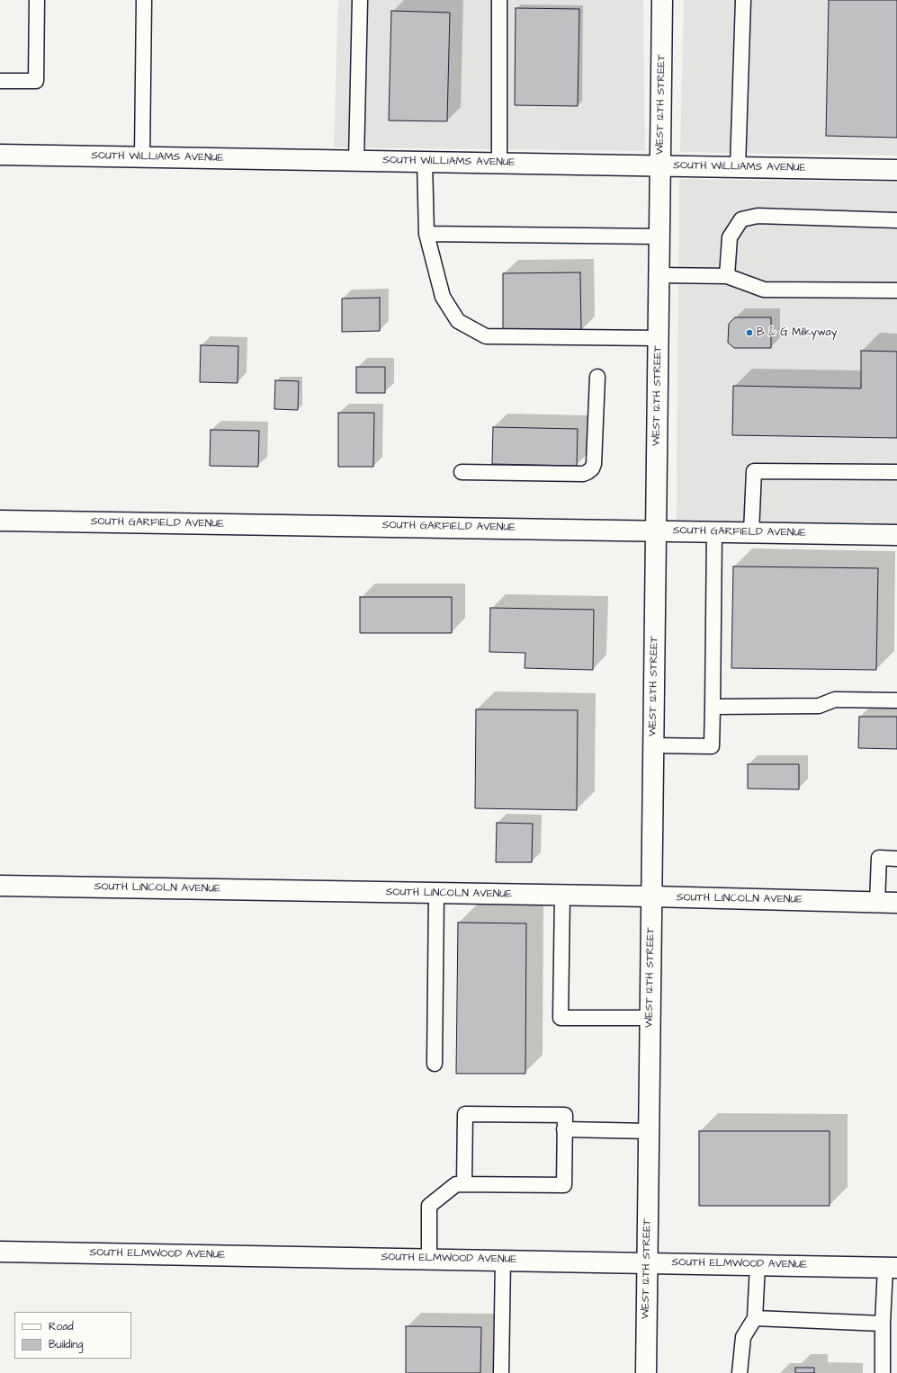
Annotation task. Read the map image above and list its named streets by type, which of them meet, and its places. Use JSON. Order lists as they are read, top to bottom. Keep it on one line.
{"streets":{"street":["WEST 12TH STREET","SOUTH WILLIAMS AVENUE","SOUTH GARFIELD AVENUE","SOUTH LINCOLN AVENUE","SOUTH ELMWOOD AVENUE"]},"crossings":[["WEST 12TH STREET","SOUTH WILLIAMS AVENUE"],["WEST 12TH STREET","SOUTH GARFIELD AVENUE"],["WEST 12TH STREET","SOUTH LINCOLN AVENUE"],["WEST 12TH STREET","SOUTH ELMWOOD AVENUE"]],"places":["B & G Milkyway"],"legend":["Road","Building"]}
